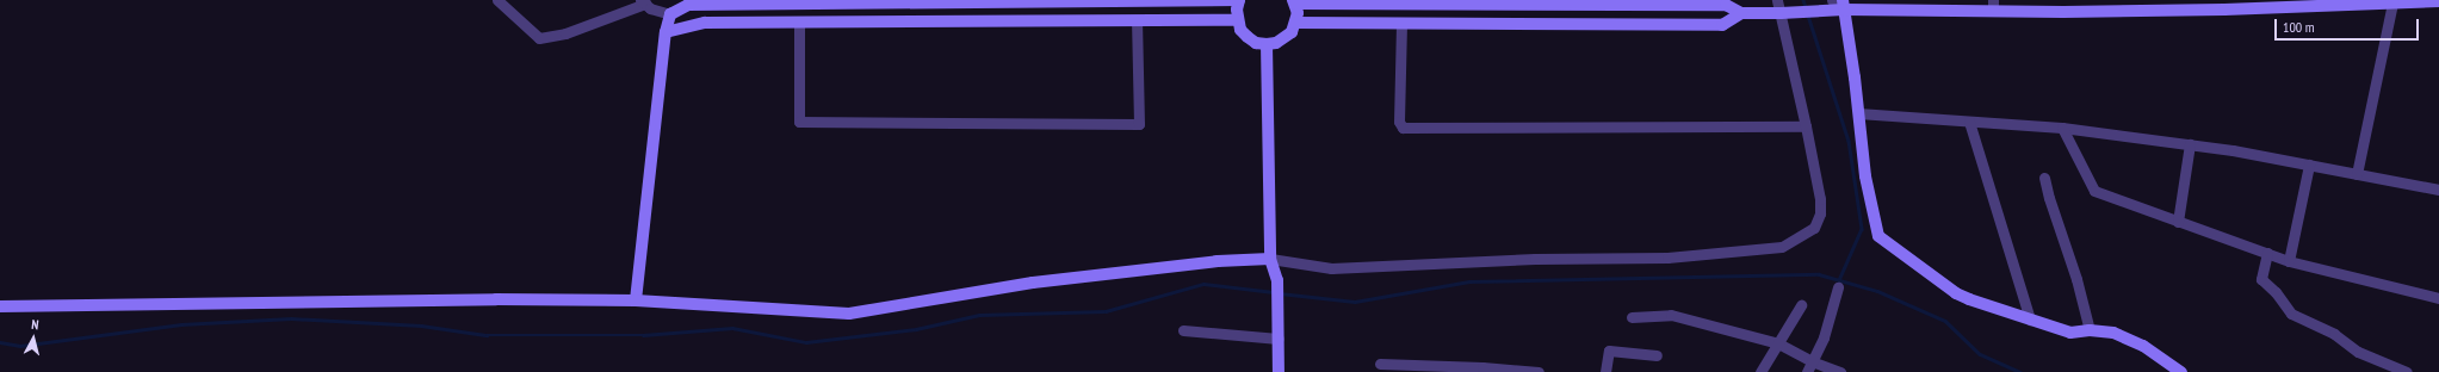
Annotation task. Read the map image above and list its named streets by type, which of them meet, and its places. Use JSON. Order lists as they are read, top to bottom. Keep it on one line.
{"scale_bar":"100 m","north":"top"}
